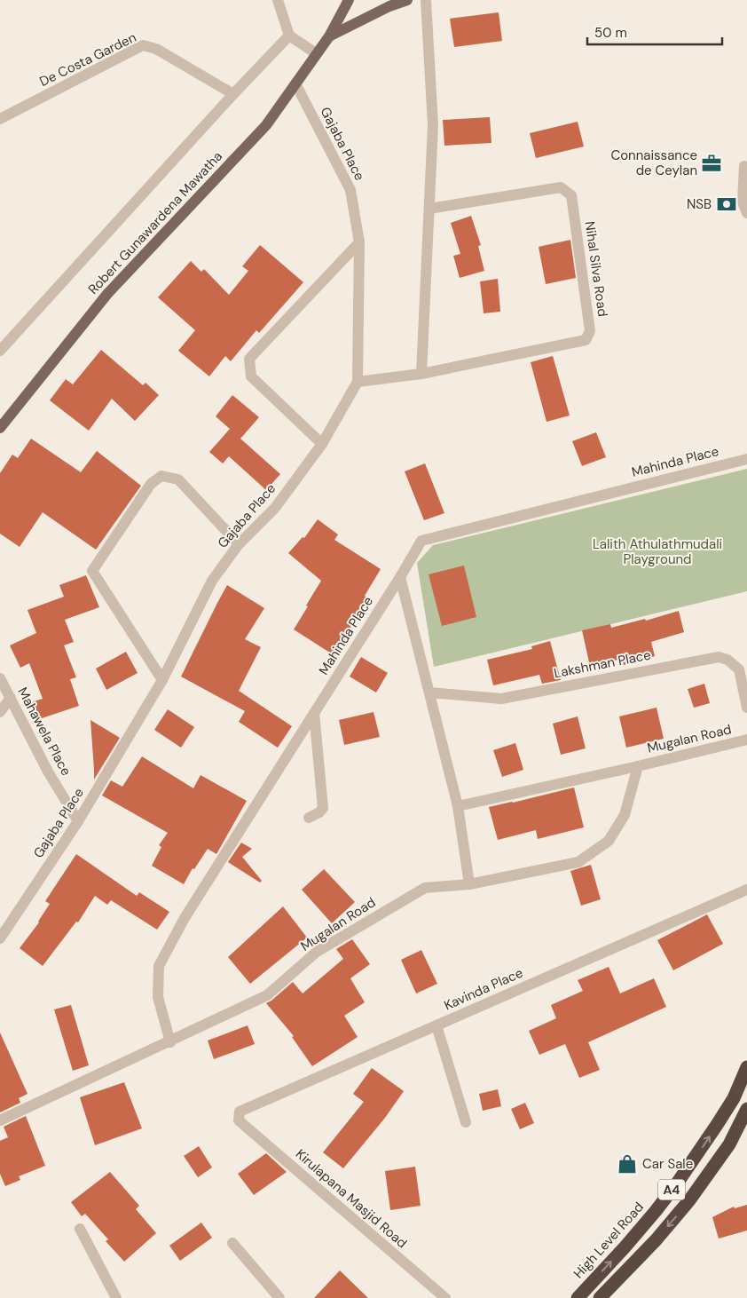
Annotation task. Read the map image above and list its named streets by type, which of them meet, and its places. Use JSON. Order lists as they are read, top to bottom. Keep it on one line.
{"streets":{"highway":["A4","High Level Road"],"main road":["Robert Gunawardena Mawatha"],"street":["De Costa Garden","Gajaba Place","Nihal Silva Road","Mahinda Place","Lakshman Place","Mahawela Place","Mugalan Road","Kavinda Place","Kirulapana Masjid Road"]},"crossings":[["Gajaba Place","Robert Gunawardena Mawatha"],["Gajaba Place","Nihal Silva Road"],["Gajaba Place","Mahawela Place"],["Mahinda Place","Mugalan Road"],["Kavinda Place","Kirulapana Masjid Road"]],"parks":["Lalith Athulathmudali Playground"],"places":{"office":["Connaissance de Ceylan"],"bank":["NSB"],"shop":["Car Sale"]},"scale_bar":"50 m"}
